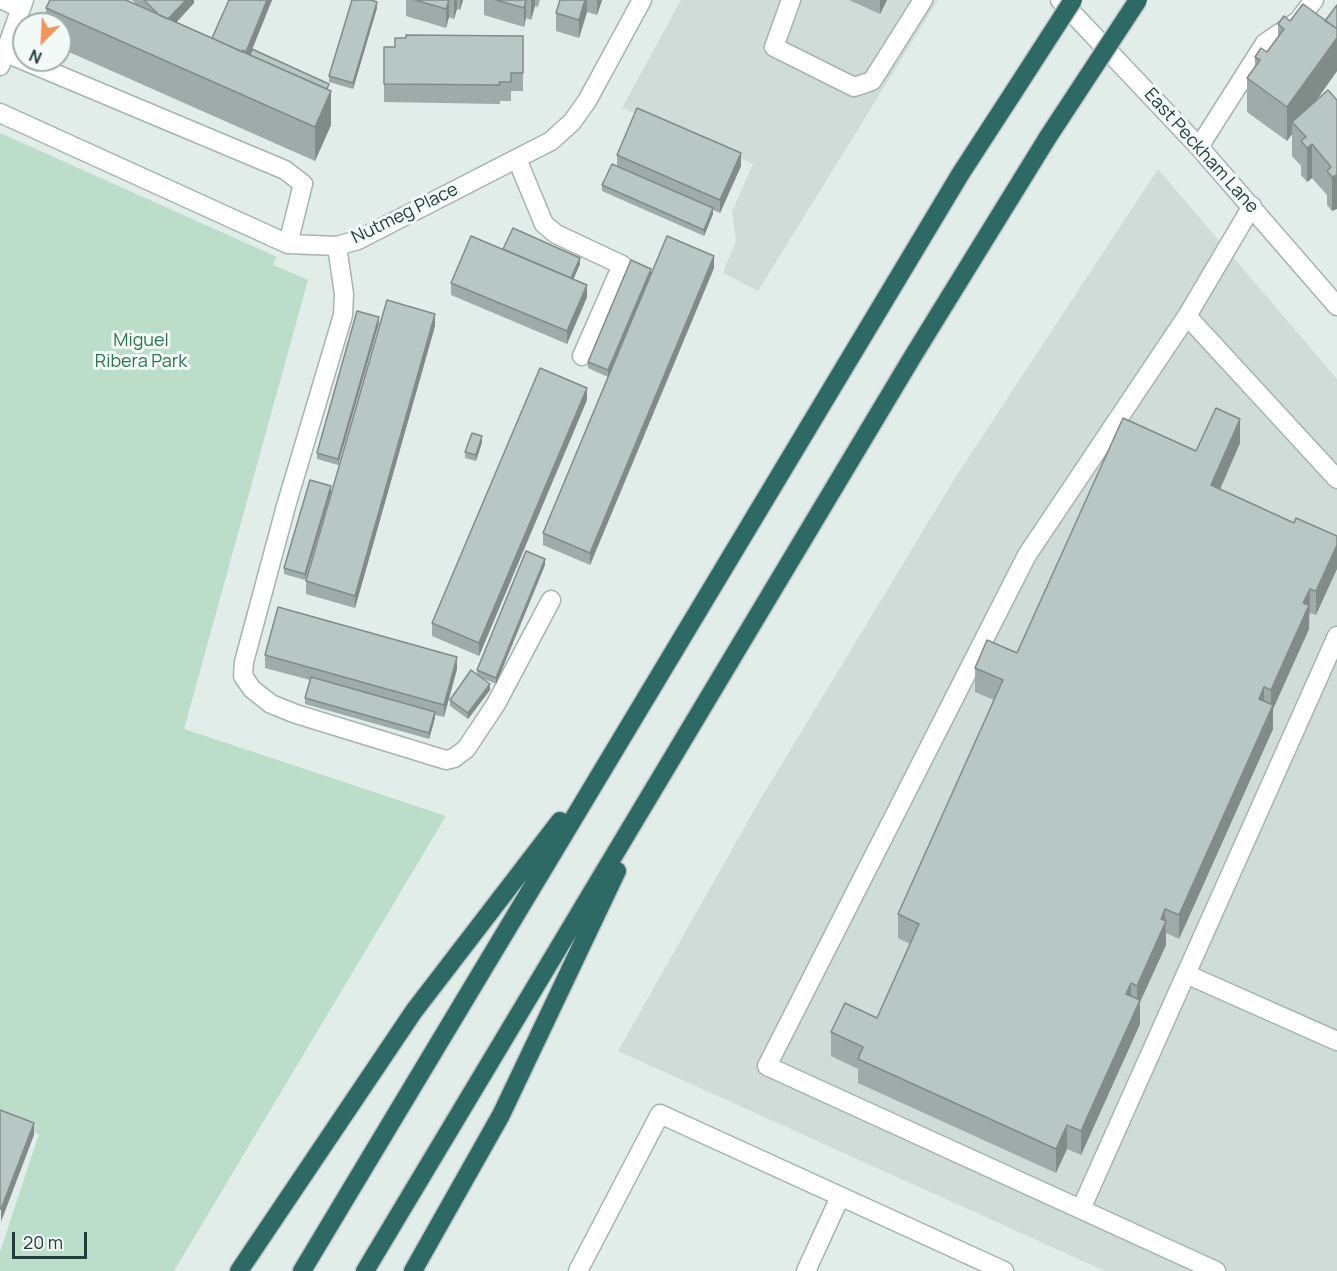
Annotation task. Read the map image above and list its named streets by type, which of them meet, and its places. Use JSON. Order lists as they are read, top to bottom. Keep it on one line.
{"streets":{"street":["East Peckham Lane","Nutmeg Place"]},"parks":["Miguel Ribera Park"],"scale_bar":"20 m","north":"bottom left"}
